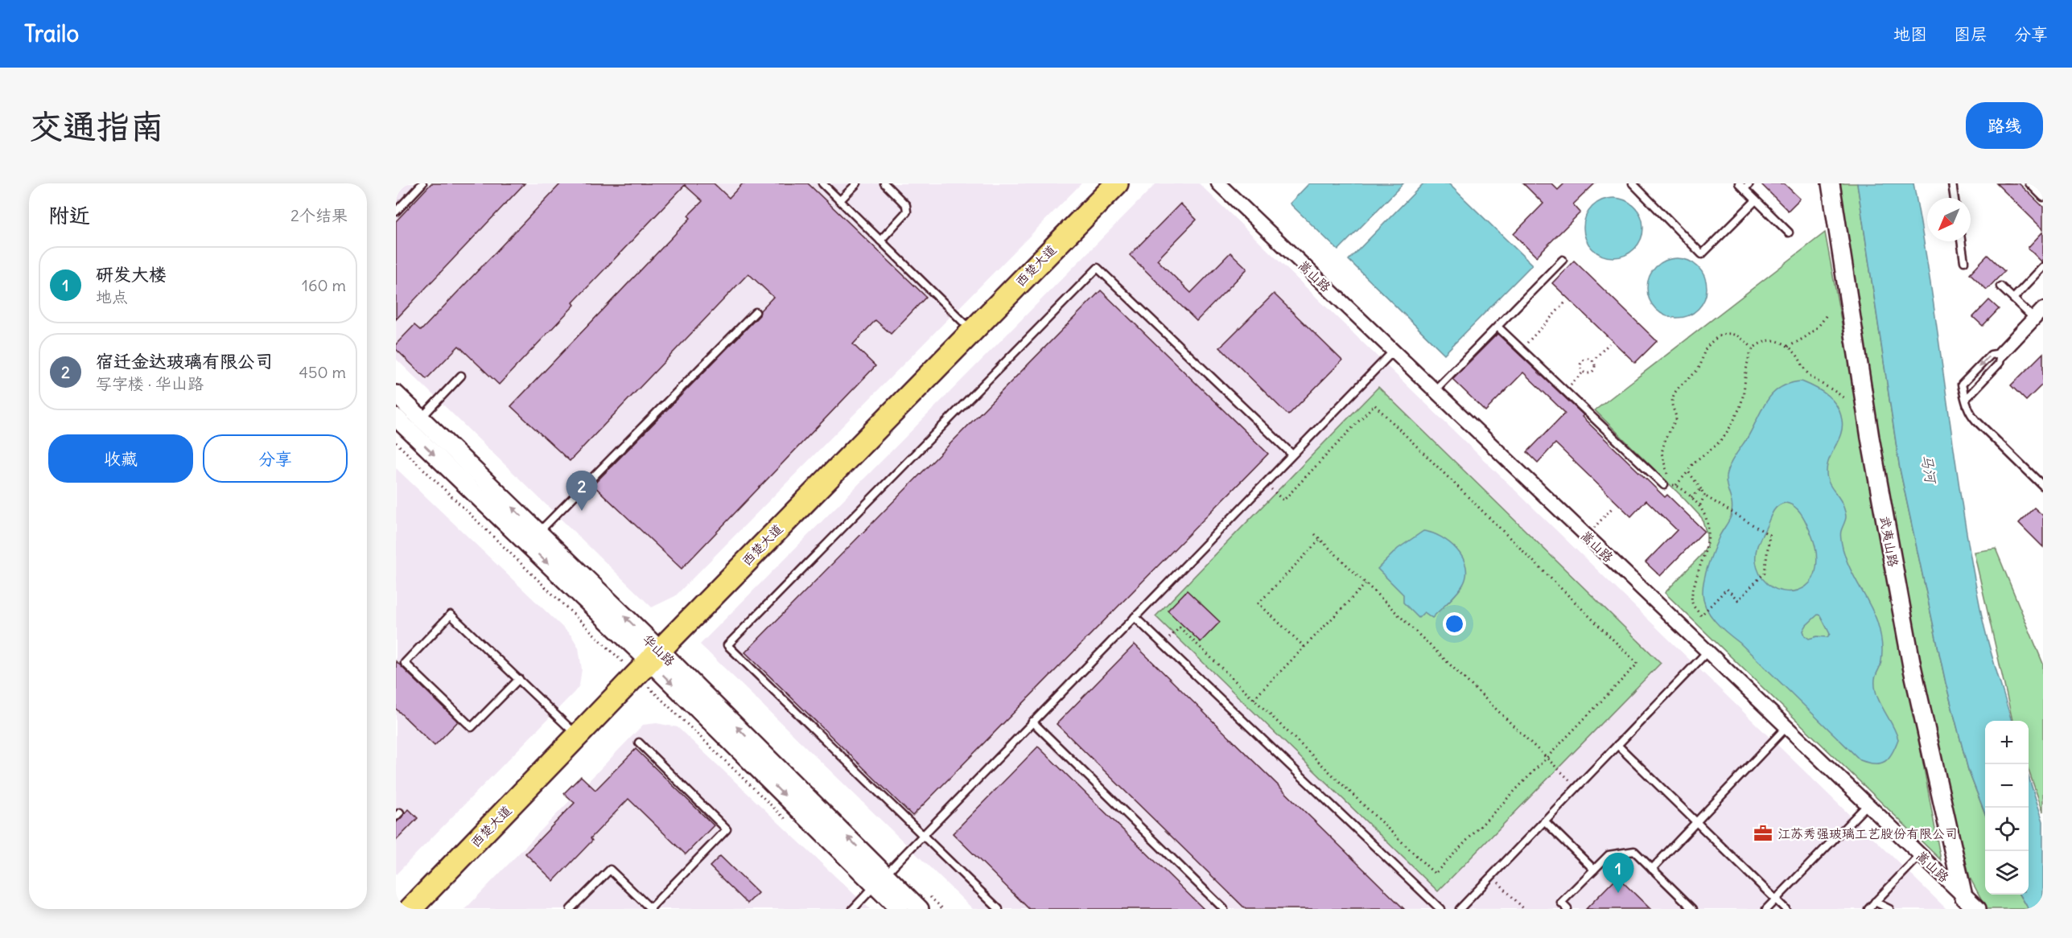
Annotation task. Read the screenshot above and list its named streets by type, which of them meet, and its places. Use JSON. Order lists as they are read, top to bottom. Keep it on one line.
{"streets":{"main road":["西楚大道"],"street":["嵩山路","武夷山路","华山路"]},"crossings":[["西楚大道","华山路"],["嵩山路","武夷山路"]],"water":["马河"],"places":{"office":["江苏秀强玻璃工艺股份有限公司"]},"north":"bottom left","page":{"header":"Trailo","nav":["地图","图层","分享"],"buttons":["路线",["收藏","分享"]],"title":"交通指南","heading":["附近","2个结果"],"list":[{"mark":"1","name":"研发大楼","note":"地点","value":"160 m"},{"mark":"2","name":"宿迁金达玻璃有限公司","note":"写字楼 · 华山路","value":"450 m"}],"pins":["2","1"],"map_buttons":["+","−"]}}
